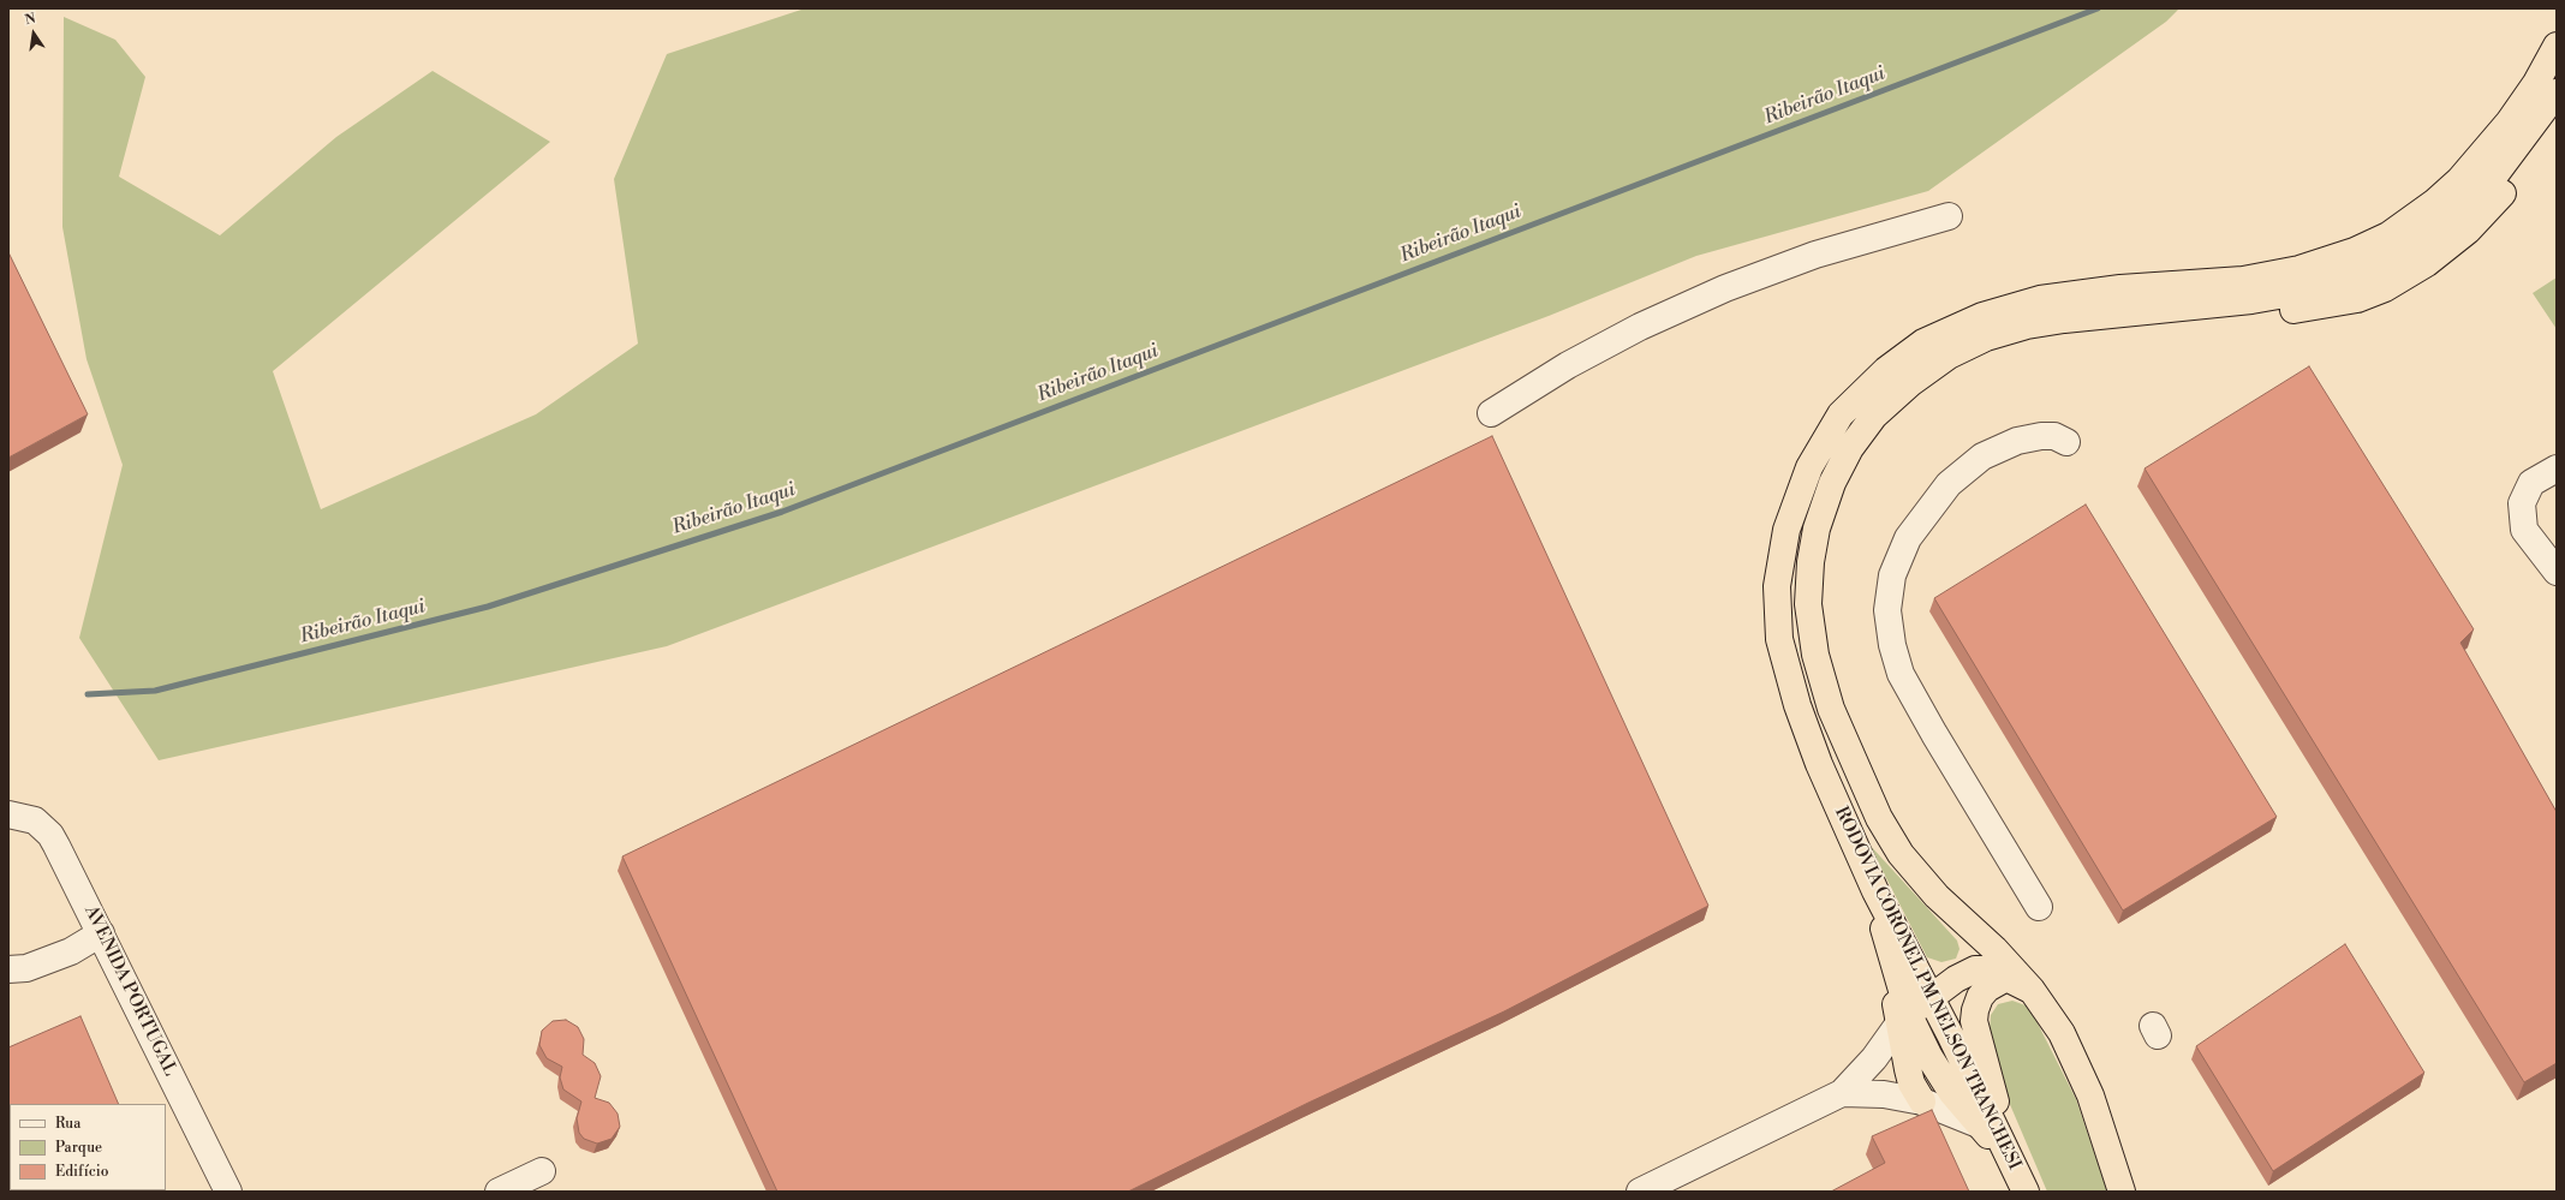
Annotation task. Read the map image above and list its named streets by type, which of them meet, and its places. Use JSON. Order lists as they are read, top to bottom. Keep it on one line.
{"streets":{"highway":["RODOVIA CORONEL PM NELSON TRANCHESI"],"street":["AVENIDA PORTUGAL"]},"water":["Ribeirão Itaqui"],"legend":["Rua","Parque","Edifício"],"north":"top"}
